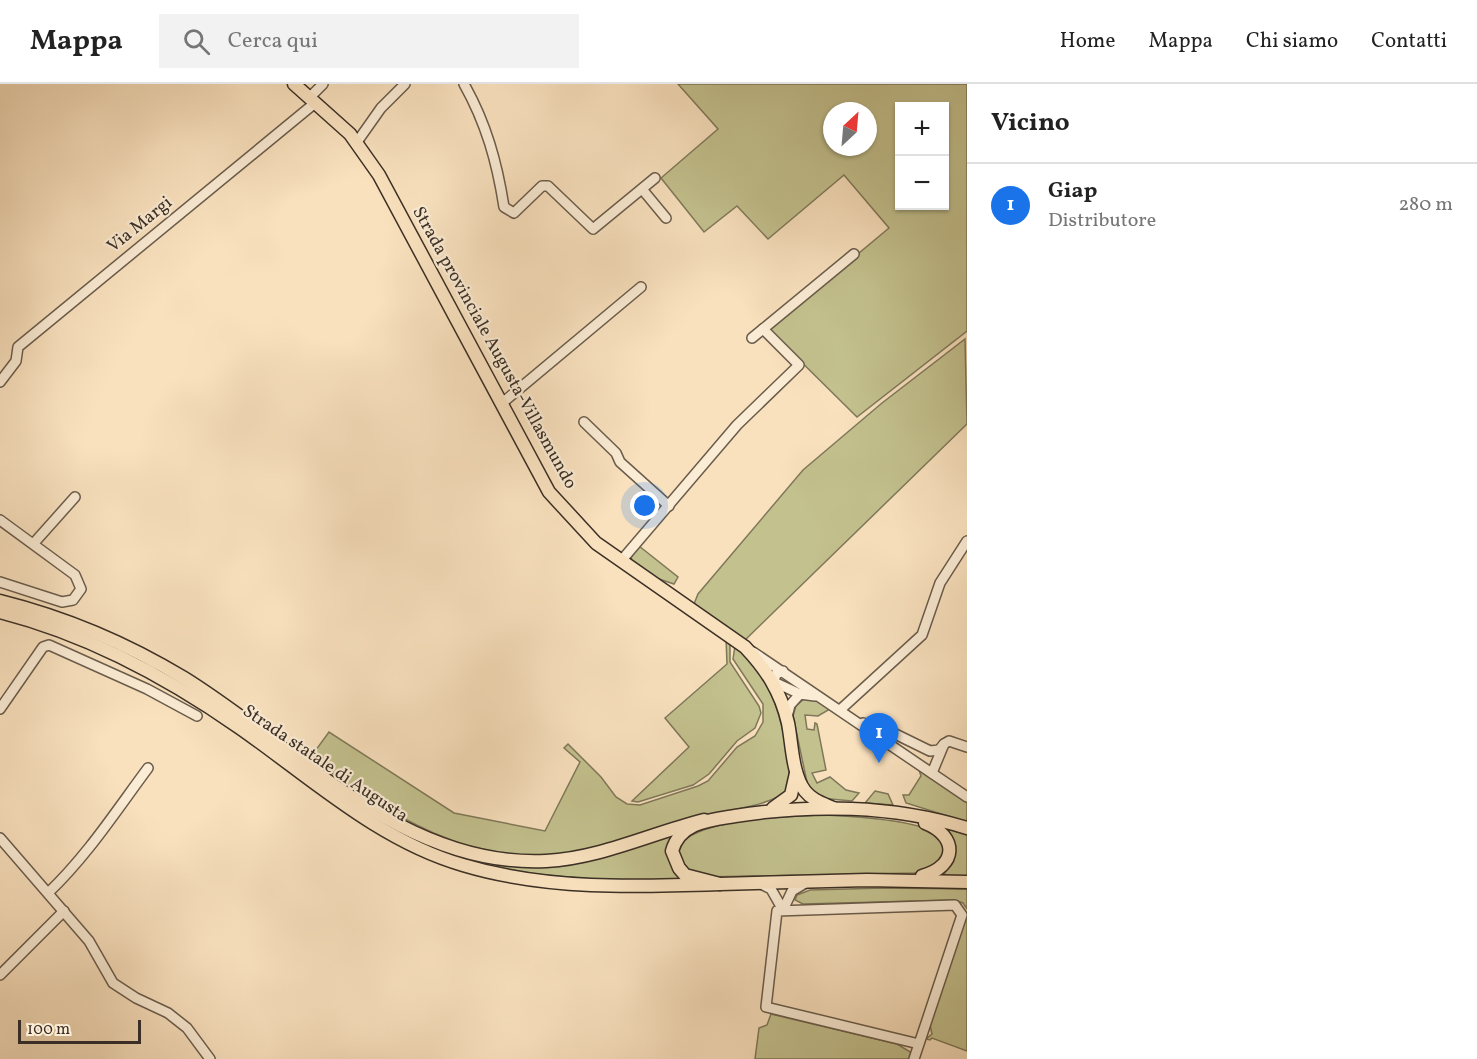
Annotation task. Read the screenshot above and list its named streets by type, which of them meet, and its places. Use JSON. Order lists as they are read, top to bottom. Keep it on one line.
{"streets":{"main road":["Strada provinciale Augusta-Villasmundo","Strada statale di Augusta"],"street":["Via Margi"]},"crossings":[["Via Margi","Strada provinciale Augusta-Villasmundo"],["Strada provinciale Augusta-Villasmundo","Strada statale di Augusta"]],"scale_bar":"100 m","north":"top right","page":{"header":"Mappa","search":"Cerca qui","nav":["Home","Mappa","Chi siamo","Contatti"],"heading":"Vicino","map_buttons":["+","−"],"list":[{"mark":"1","name":"Giap","note":"Distributore","value":"280 m"}],"pins":"1","scale":"100 m"}}
